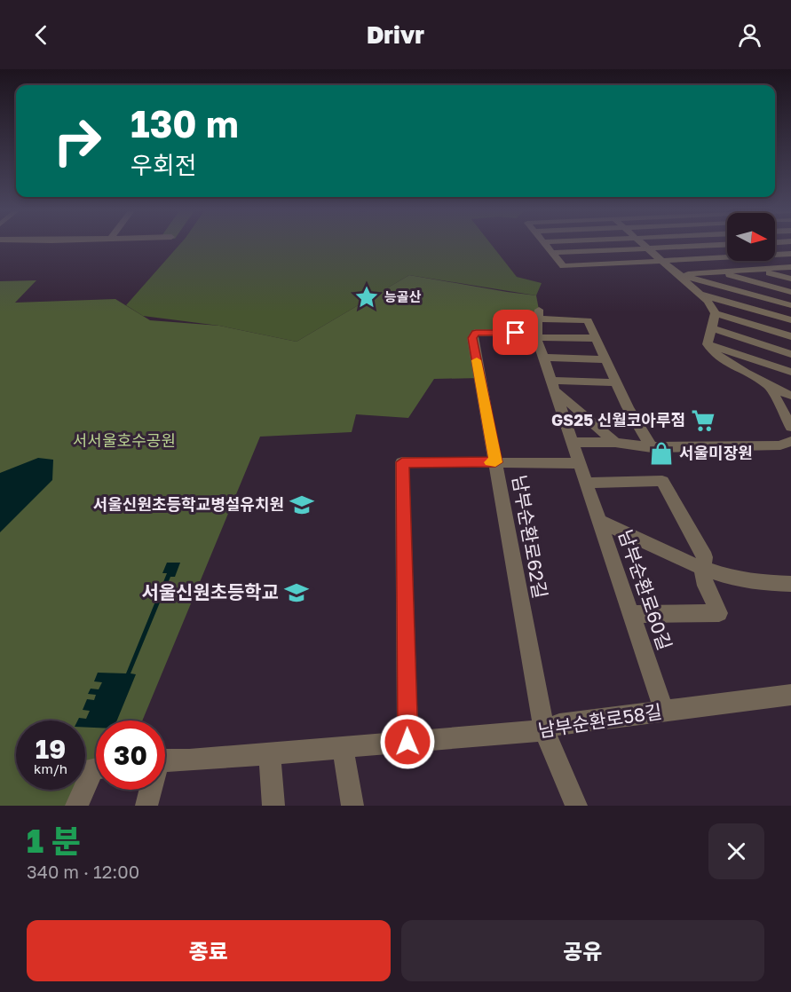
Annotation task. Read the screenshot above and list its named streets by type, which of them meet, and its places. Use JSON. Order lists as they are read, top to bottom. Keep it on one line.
{"streets":{"street":["남부순환로62길","남부순환로60길","남부순환로58길"]},"crossings":[["남부순환로62길","남부순환로60길"],["남부순환로62길","남부순환로58길"],["남부순환로60길","남부순환로58길"]],"parks":["서서울호수공원"],"places":{"place":["능골산"],"supermarket":["GS25 신월코아루점"],"shop":["서울미장원"],"school or university":["서울신원초등학교병설유치원","서울신원초등학교"]},"north":"right","page":{"header":"Drivr","turn":["130 m","우회전"],"speed":"19 km/h","limit":"30","heading":["1 분","340 m · 12:00"],"buttons":["종료","공유"]}}
